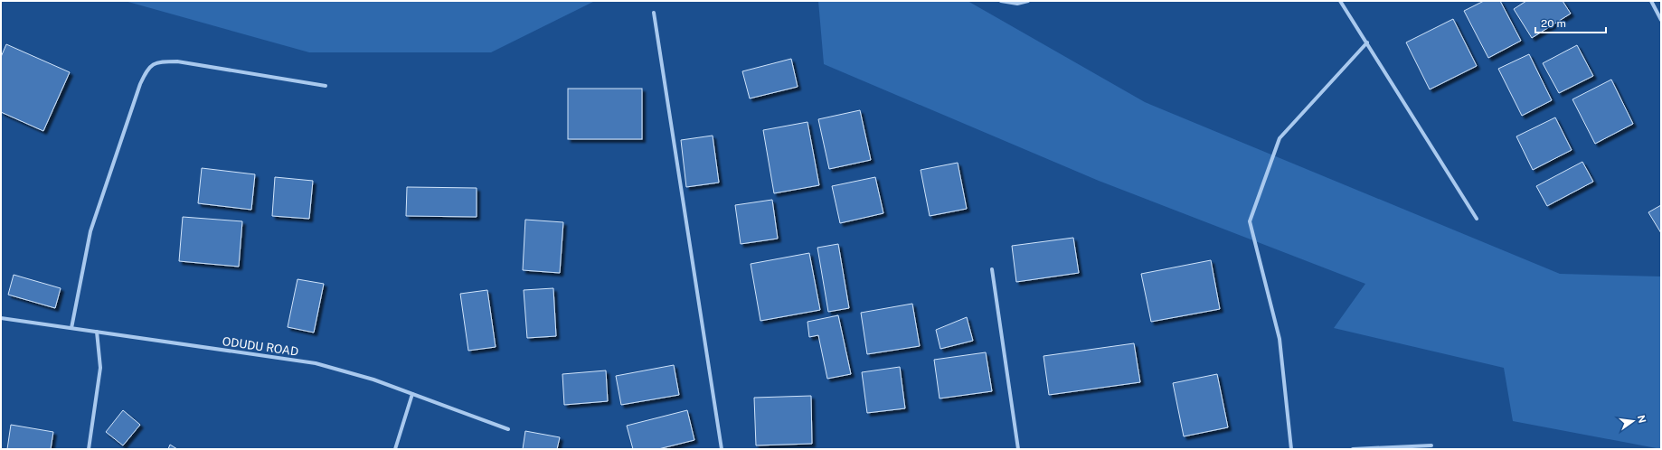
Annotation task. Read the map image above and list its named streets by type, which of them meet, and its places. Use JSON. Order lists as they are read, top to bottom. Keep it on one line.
{"streets":{"street":["ODUDU ROAD"]},"scale_bar":"20 m","north":"right"}
